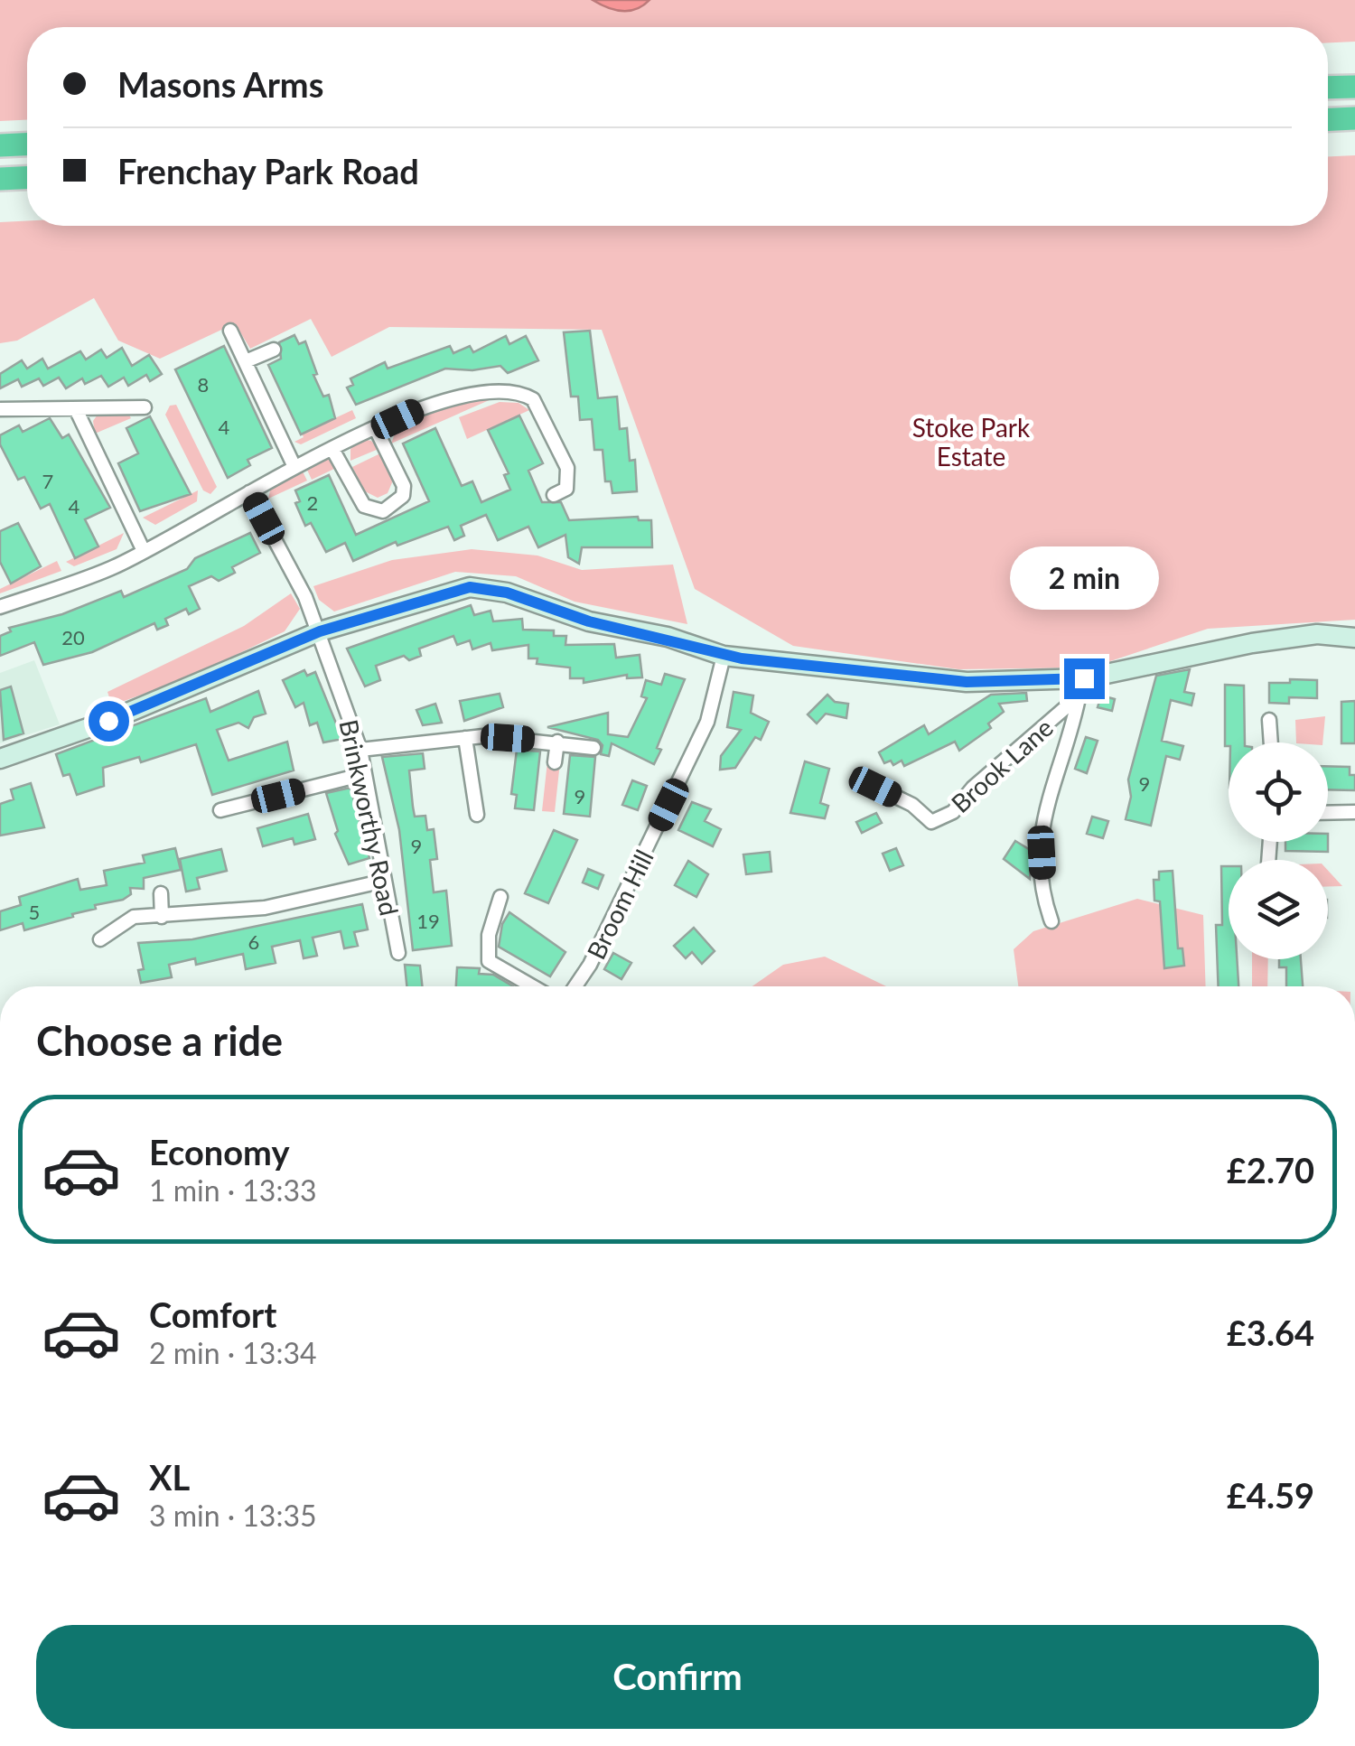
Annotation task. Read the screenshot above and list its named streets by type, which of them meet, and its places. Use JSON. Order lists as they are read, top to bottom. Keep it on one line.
{"streets":{"street":["Brook Lane","Brinkworthy Road","Broom Hill"]},"parks":["Stoke Park Estate"],"house_numbers":["8","4","7","2","4","20","9","9","9","5","19","6"],"page":{"banner":["Masons Arms","Frenchay Park Road"],"bubble":"2 min","heading":"Choose a ride","list":[{"name":"Economy","note":"1 min · 13:33","value":"£2.70"},{"name":"Comfort","note":"2 min · 13:34","value":"£3.64"},{"name":"XL","note":"3 min · 13:35","value":"£4.59"}],"buttons":"Confirm"}}
